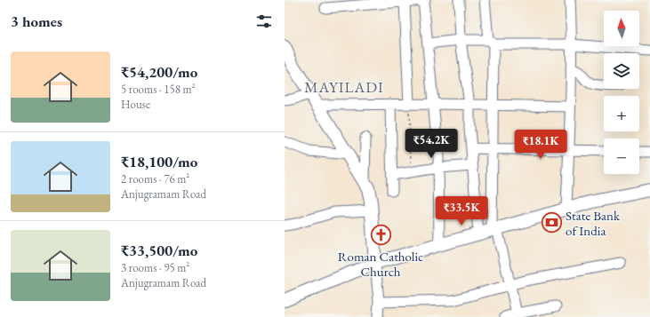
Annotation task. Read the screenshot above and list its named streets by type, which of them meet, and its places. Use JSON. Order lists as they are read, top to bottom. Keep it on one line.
{"districts":["MAYILADI"],"places":{"bank":["State Bank of India"],"church":["Roman Catholic Church"]},"north":"top","page":{"heading":"3 homes","map_buttons":["+","−"],"list":[{"name":"₹54,200/mo","note":"5 rooms · 158 m² · House"},{"name":"₹18,100/mo","note":"2 rooms · 76 m² · Anjugramam Road"},{"name":"₹33,500/mo","note":"3 rooms · 95 m² · Anjugramam Road"}],"price":["₹54.2K","₹18.1K","₹33.5K"]}}
